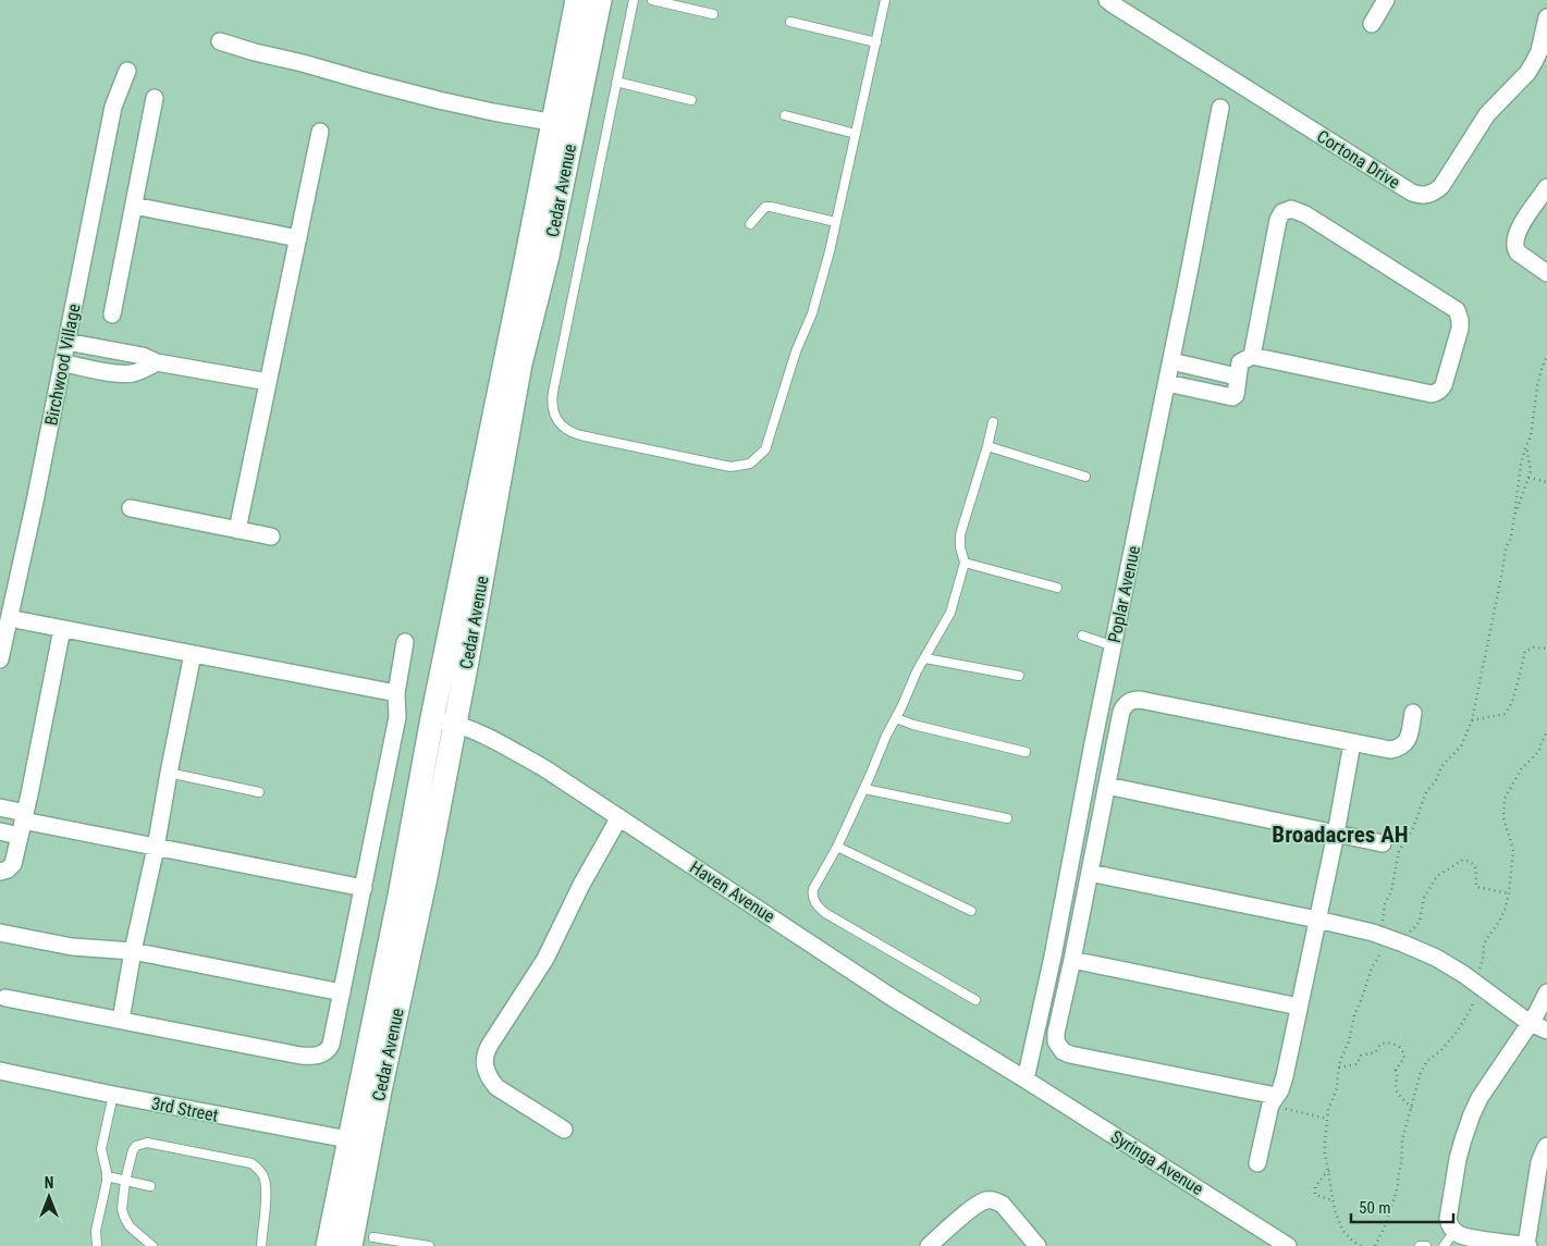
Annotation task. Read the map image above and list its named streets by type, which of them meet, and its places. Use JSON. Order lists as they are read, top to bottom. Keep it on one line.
{"streets":{"main road":["Cedar Avenue"],"street":["Cortona Drive","Birchwood Village","Poplar Avenue","Haven Avenue","3rd Street","Syringa Avenue"]},"crossings":[["Cedar Avenue","Haven Avenue"],["Cedar Avenue","3rd Street"],["Poplar Avenue","Haven Avenue"],["Poplar Avenue","Syringa Avenue"],["Haven Avenue","Syringa Avenue"]],"districts":["Broadacres AH"],"scale_bar":"50 m","north":"top"}
